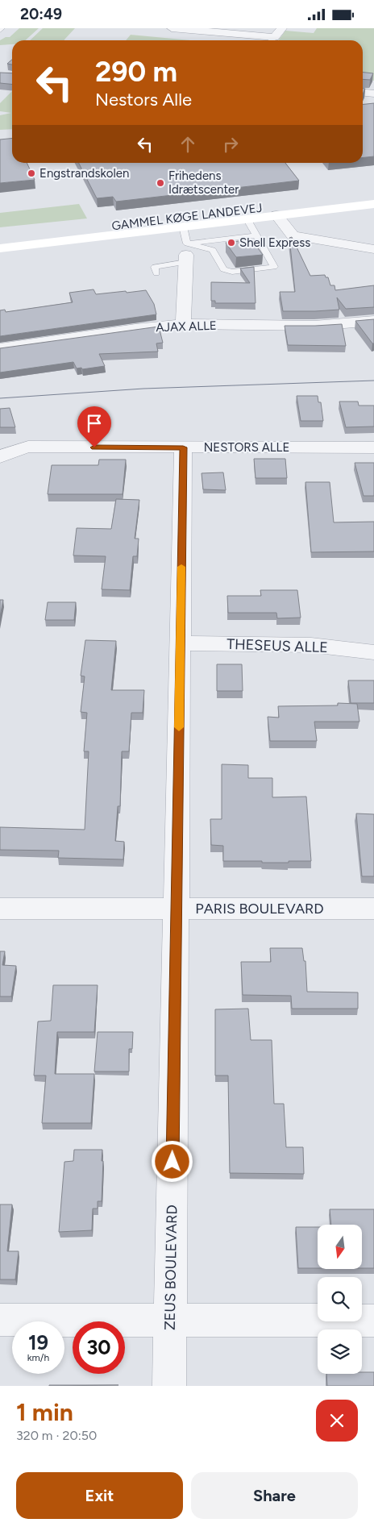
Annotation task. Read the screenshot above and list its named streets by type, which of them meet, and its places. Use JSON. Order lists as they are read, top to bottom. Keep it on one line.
{"streets":{"main road":["GAMMEL KØGE LANDEVEJ"],"street":["AJAX ALLE","NESTORS ALLE","THESEUS ALLE","PARIS BOULEVARD","ZEUS BOULEVARD"]},"crossings":[["NESTORS ALLE","ZEUS BOULEVARD"],["THESEUS ALLE","ZEUS BOULEVARD"],["PARIS BOULEVARD","ZEUS BOULEVARD"]],"places":["Engstrandskolen","Frihedens Idrætscenter","Shell Express"],"north":"bottom","page":{"status":"20:49","turn":["290 m","Nestors Alle"],"speed":"19 km/h","limit":"30","heading":["1 min","320 m · 20:50"],"buttons":["Exit","Share"]}}
